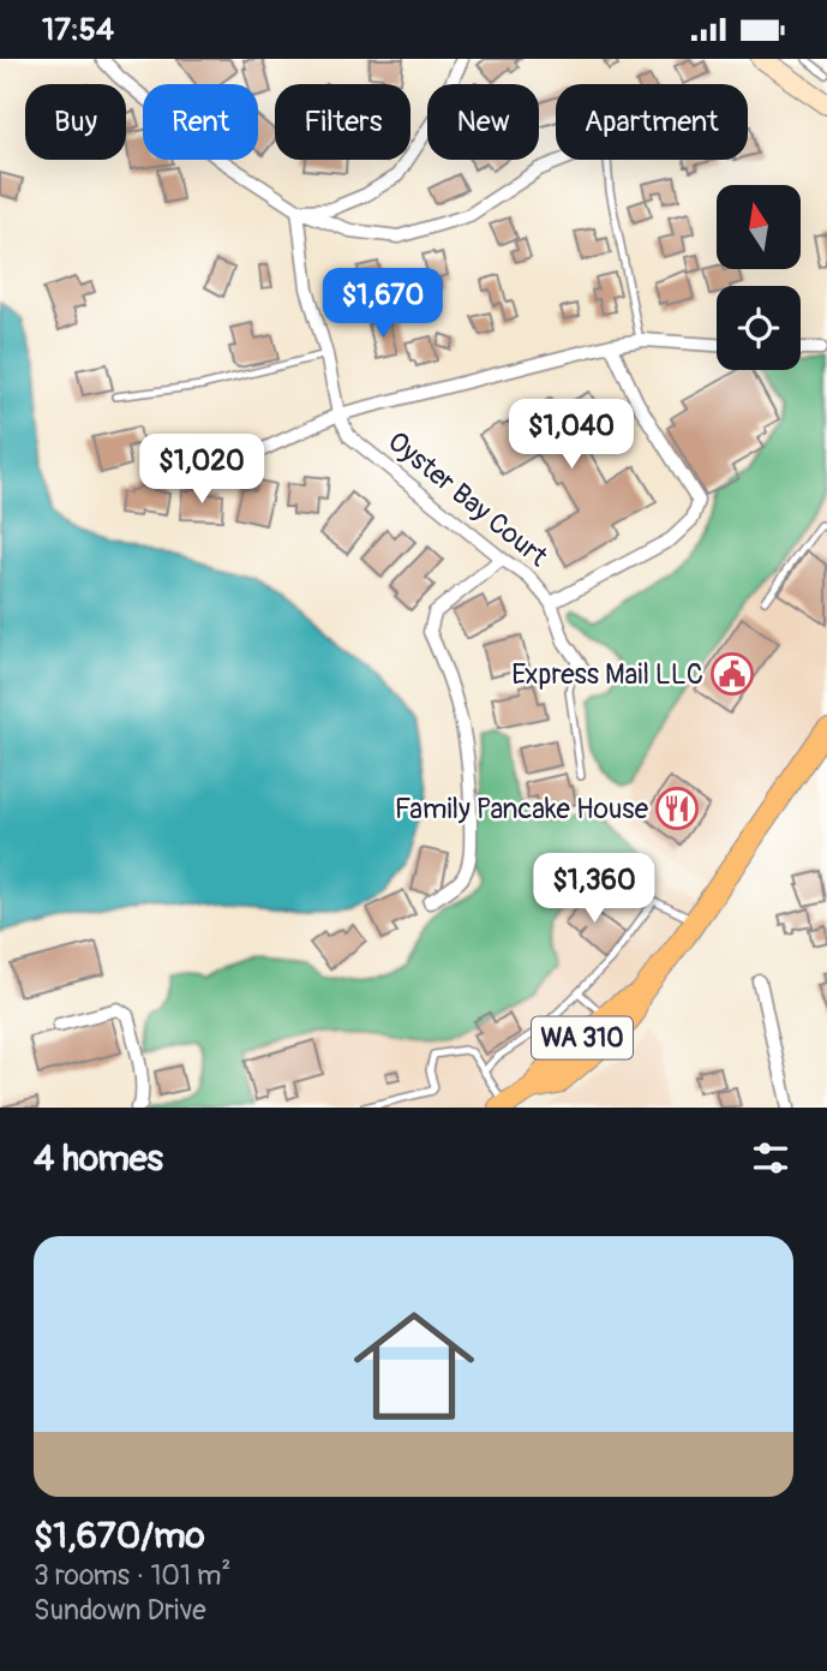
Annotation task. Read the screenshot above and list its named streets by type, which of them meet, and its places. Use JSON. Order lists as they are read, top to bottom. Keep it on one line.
{"streets":{"main road":["WA 310"],"street":["Oyster Bay Court"]},"places":{"public building":["Express Mail LLC"],"restaurant":["Family Pancake House"]},"north":"top","page":{"status":"17:54","chip":["Buy","Rent","Filters","New","Apartment"],"price":["$1,670","$1,040","$1,020","$1,360"],"heading":"4 homes","list":[{"name":"$1,670/mo","note":"3 rooms · 101 m² · Sundown Drive"}]}}
